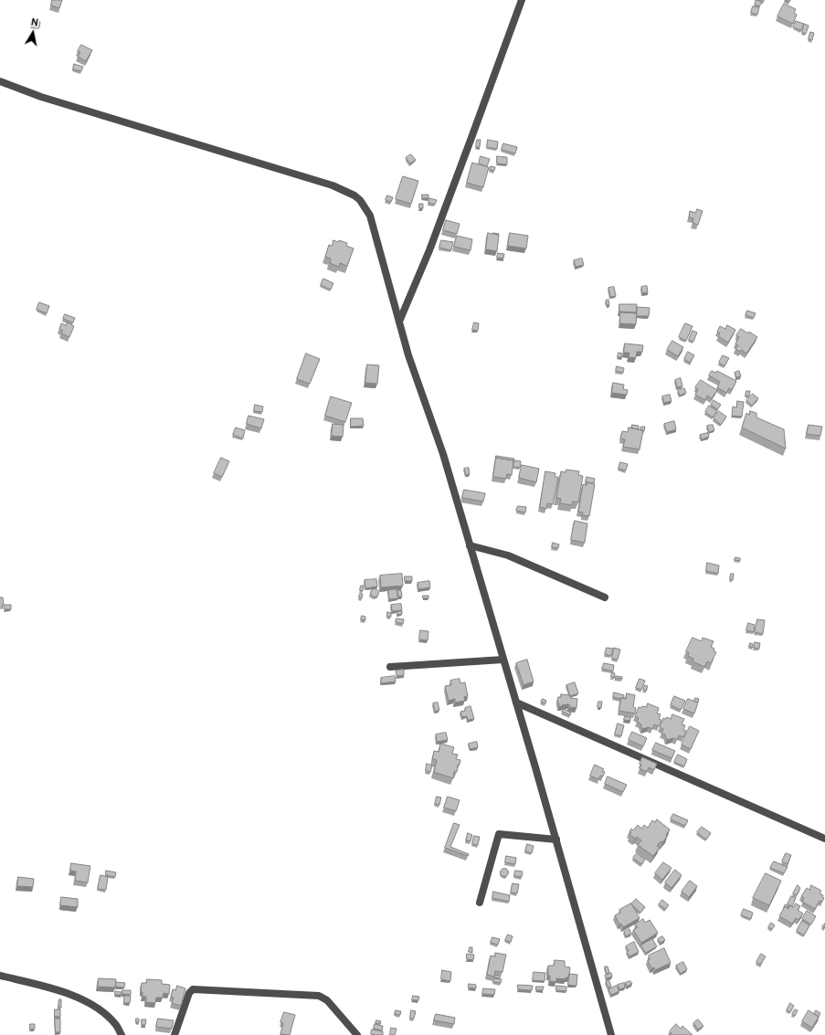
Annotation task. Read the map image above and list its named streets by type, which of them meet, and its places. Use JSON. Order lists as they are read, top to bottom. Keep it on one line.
{"north":"top"}
